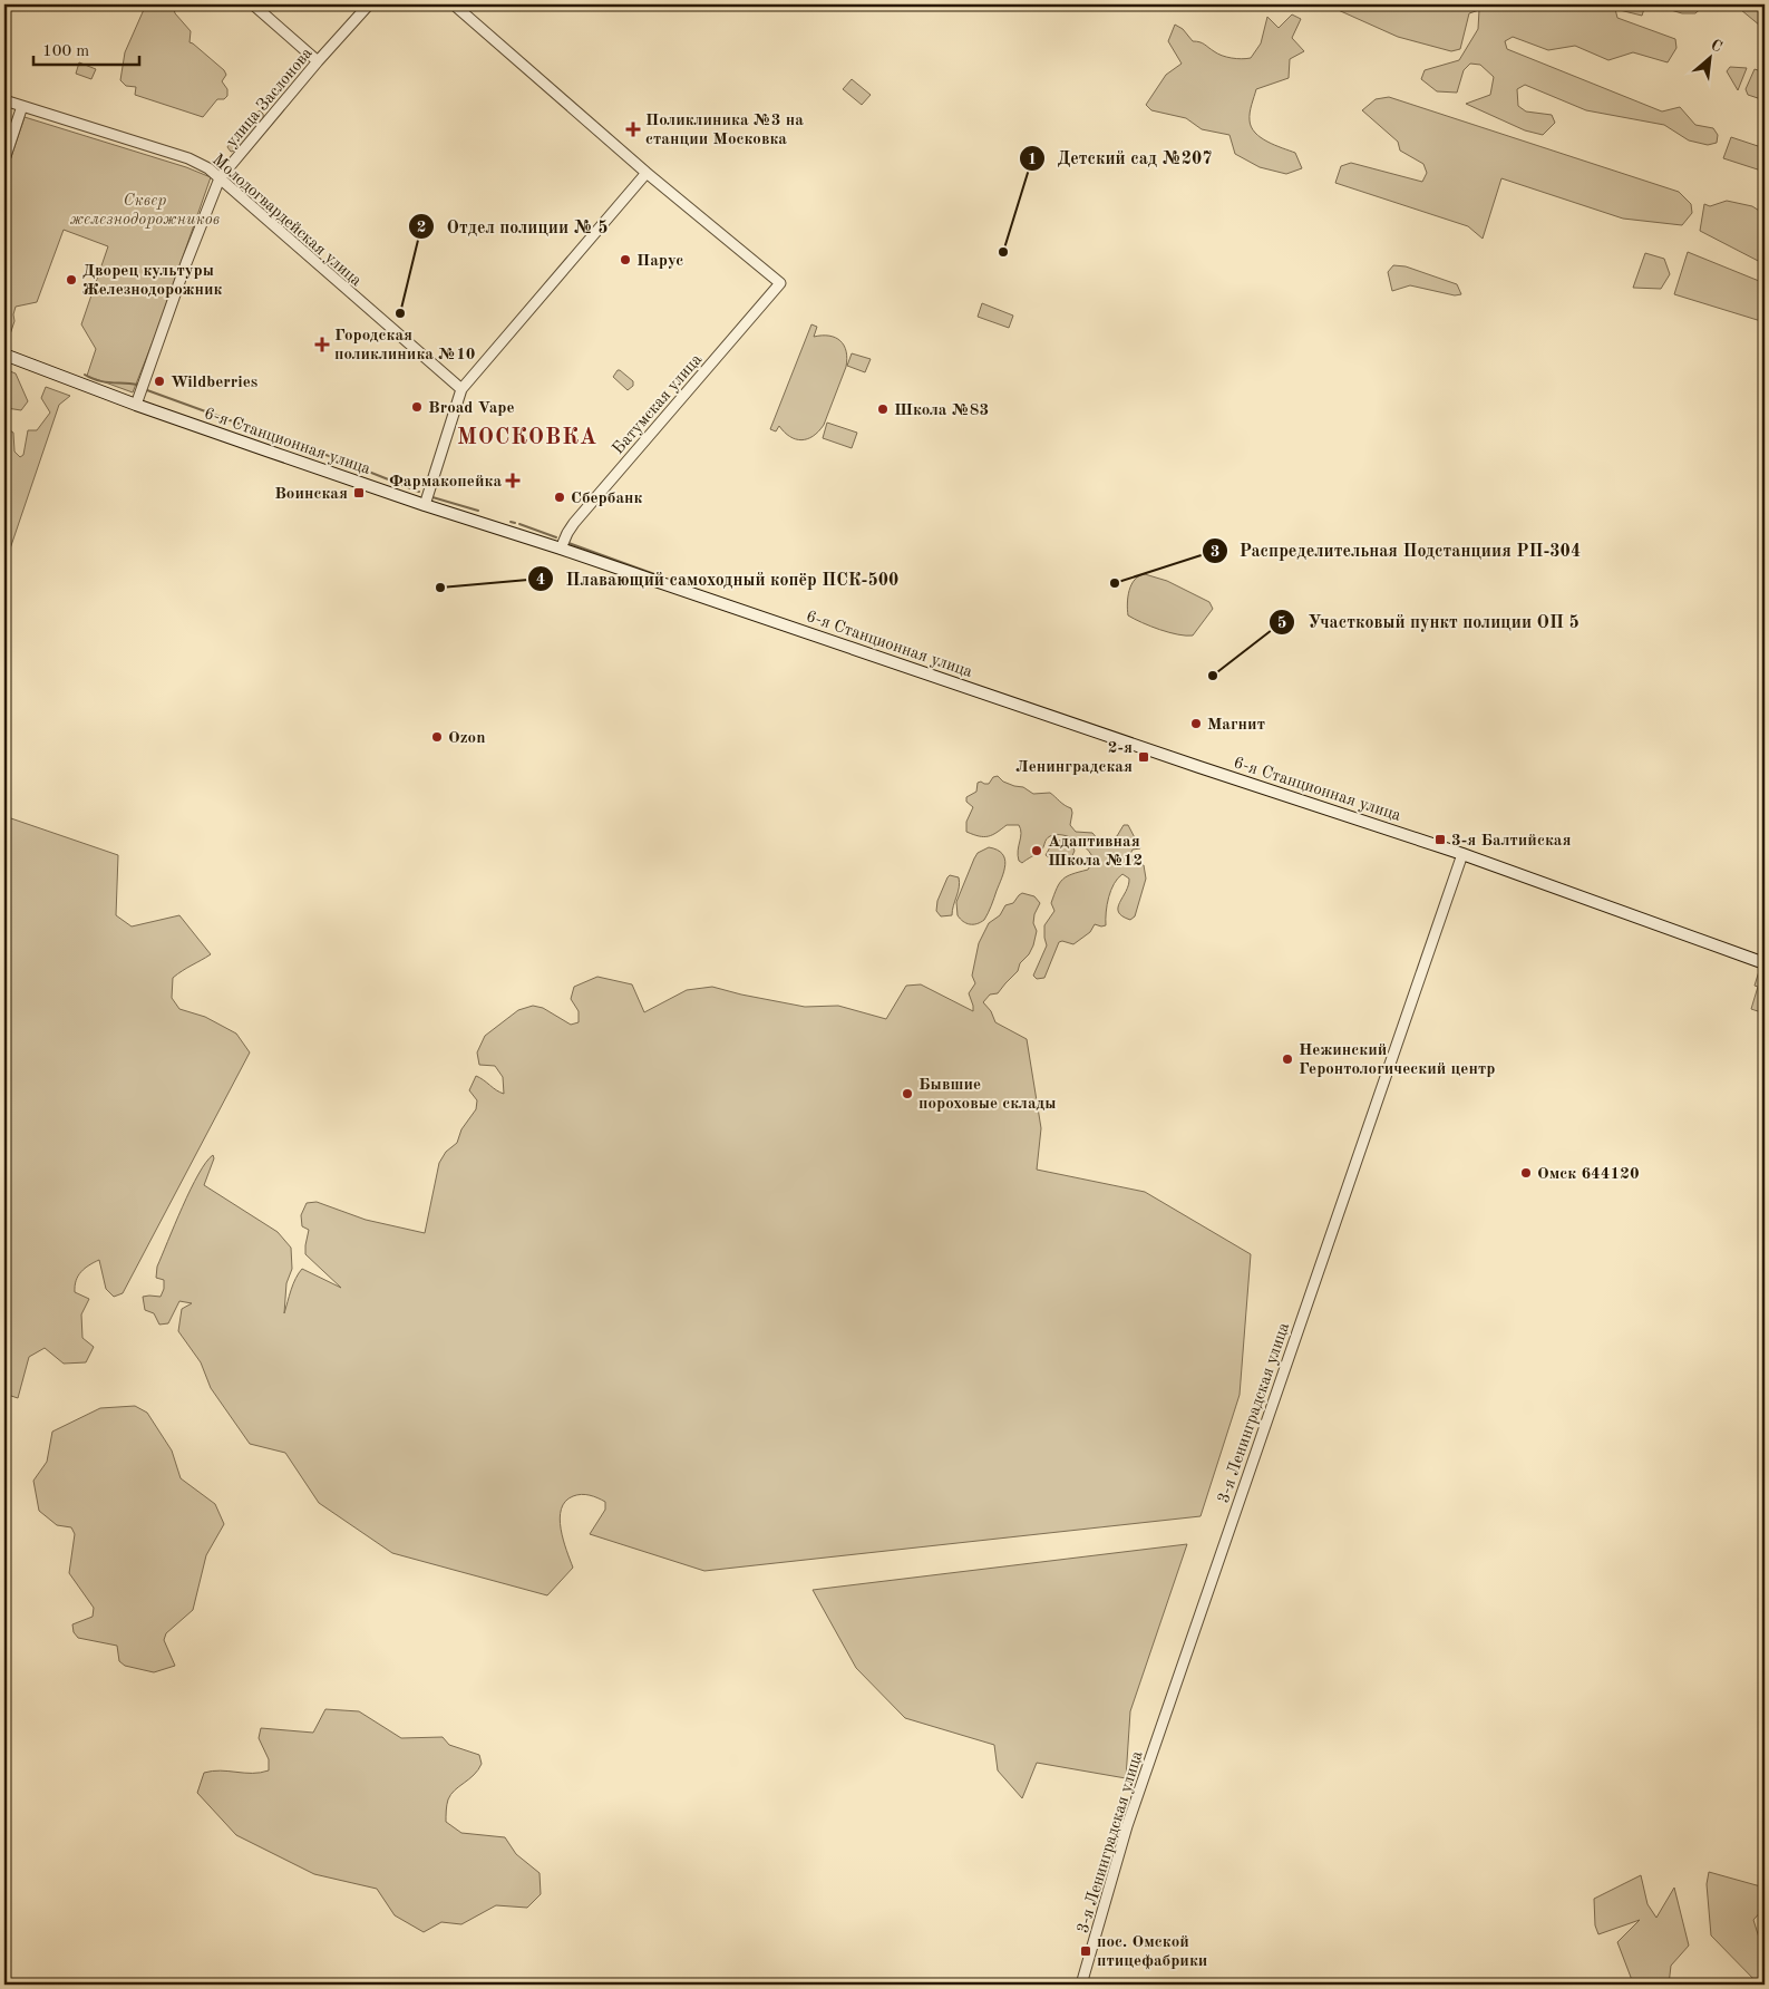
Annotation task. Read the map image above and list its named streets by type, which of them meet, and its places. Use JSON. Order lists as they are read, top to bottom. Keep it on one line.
{"streets":{"main road":["6-я Станционная улица"],"street":["улица Заслонова","Молодогвардейская улица","Батумская улица","3-я Ленинградская улица"]},"crossings":[["улица Заслонова","Молодогвардейская улица"],["улица Заслонова","6-я Станционная улица"],["Батумская улица","6-я Станционная улица"],["6-я Станционная улица","3-я Ленинградская улица"]],"districts":["МОСКОВКА"],"parks":["Сквер железнодорожников"],"places":{"health":["Поликлиника №3 на станции Московка","Городская поликлиника №10","Фармакопейка"],"other":["Детский сад №207","Парус","Дворец культуры Железнодорожник","Отдел полиции № 5","Wildberries","Broad Vape","Школа №83","Сбербанк","Распределительная Подстанциия РП-304","Плавающий самоходный копёр ПСК-500","Участковый пункт полиции ОП 5","Магнит","Ozon","Адаптивная Школа №12","Нежинский Геронтологический центр","Бывшие пороховые склады","Омск 644120"],"transit":["Воинская","2-я Ленинградская","3-я Балтийская","пос. Омской птицефабрики"]},"scale_bar":"100 m","north":"top right"}
